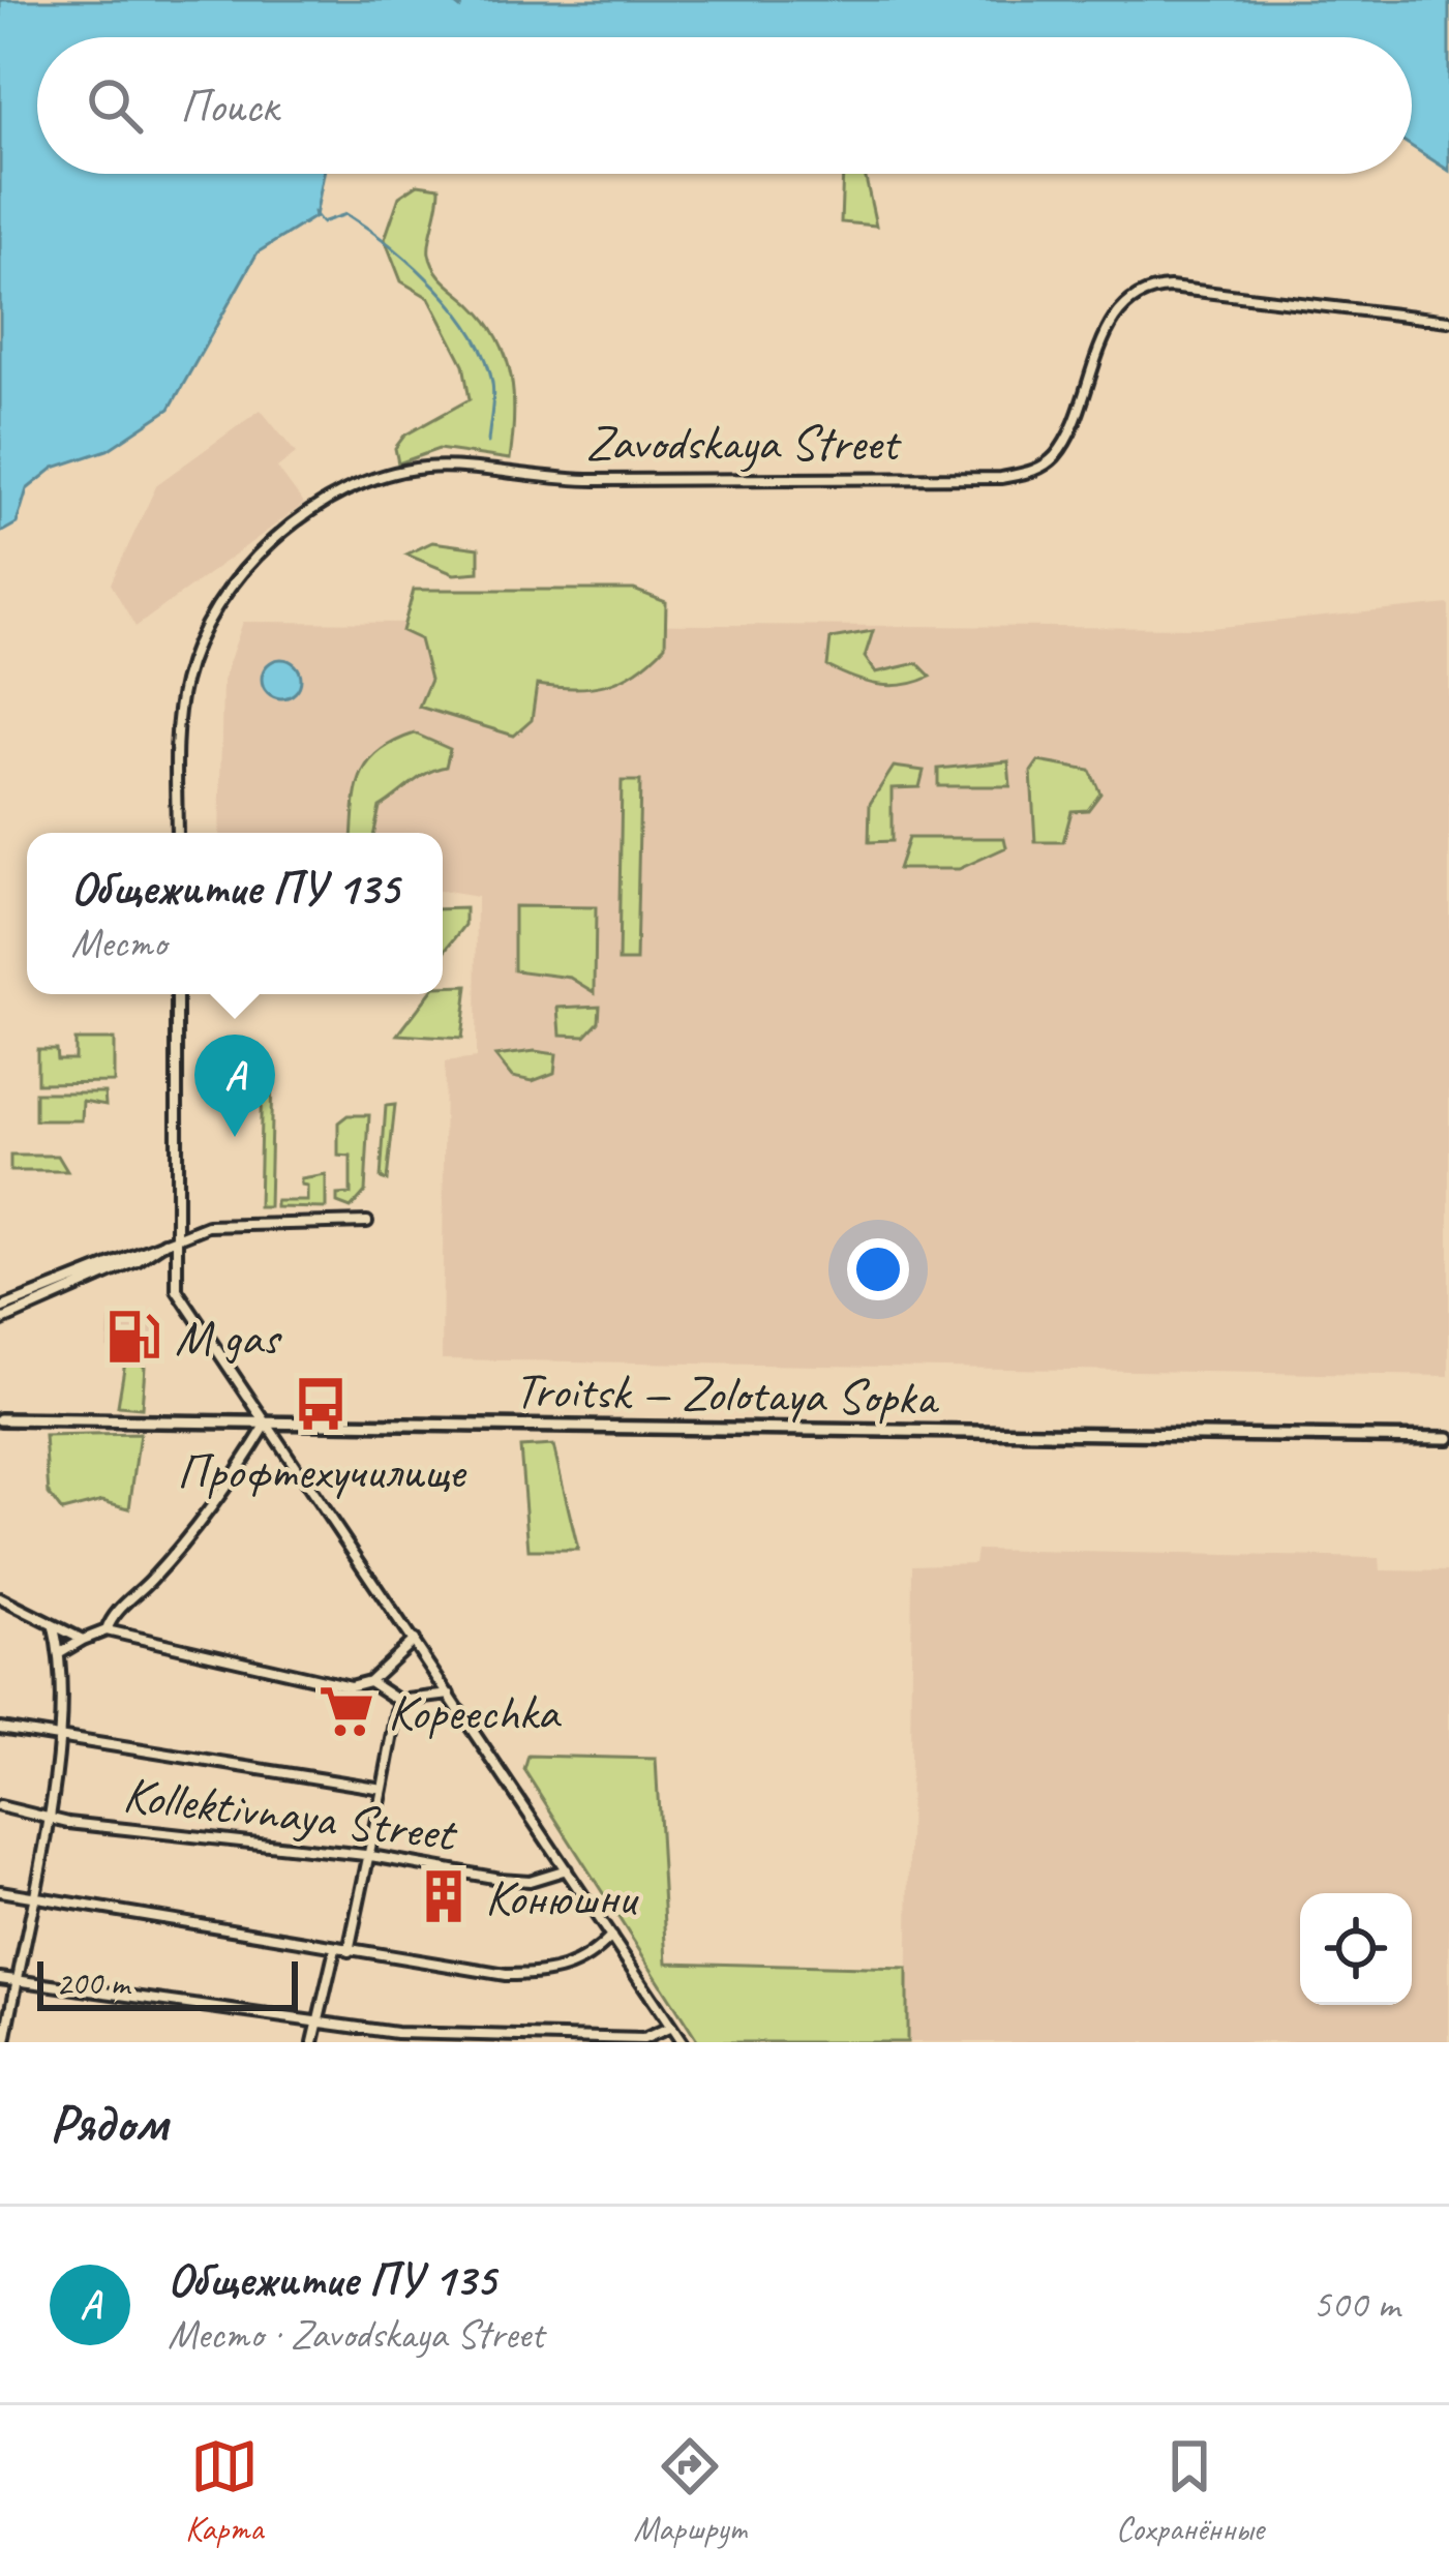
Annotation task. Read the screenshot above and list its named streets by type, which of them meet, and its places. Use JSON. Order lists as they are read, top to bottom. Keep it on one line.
{"streets":{"street":["Zavodskaya Street","Troitsk — Zolotaya Sopka","Kollektivnaya Street"]},"places":{"fuel station":["M gas"],"bus stop":["Профтехучилище"],"supermarket":["Kopeechka"],"building":["Конюшни"]},"scale_bar":"200 m","page":{"search":"Поиск","popup":["Общежитие ПУ 135","Место"],"pins":"A","scale":"200 m","heading":"Рядом","list":[{"mark":"A","name":"Общежитие ПУ 135","note":"Место · Zavodskaya Street","value":"500 m"}],"nav":["Карта","Маршрут","Сохранённые"]}}
